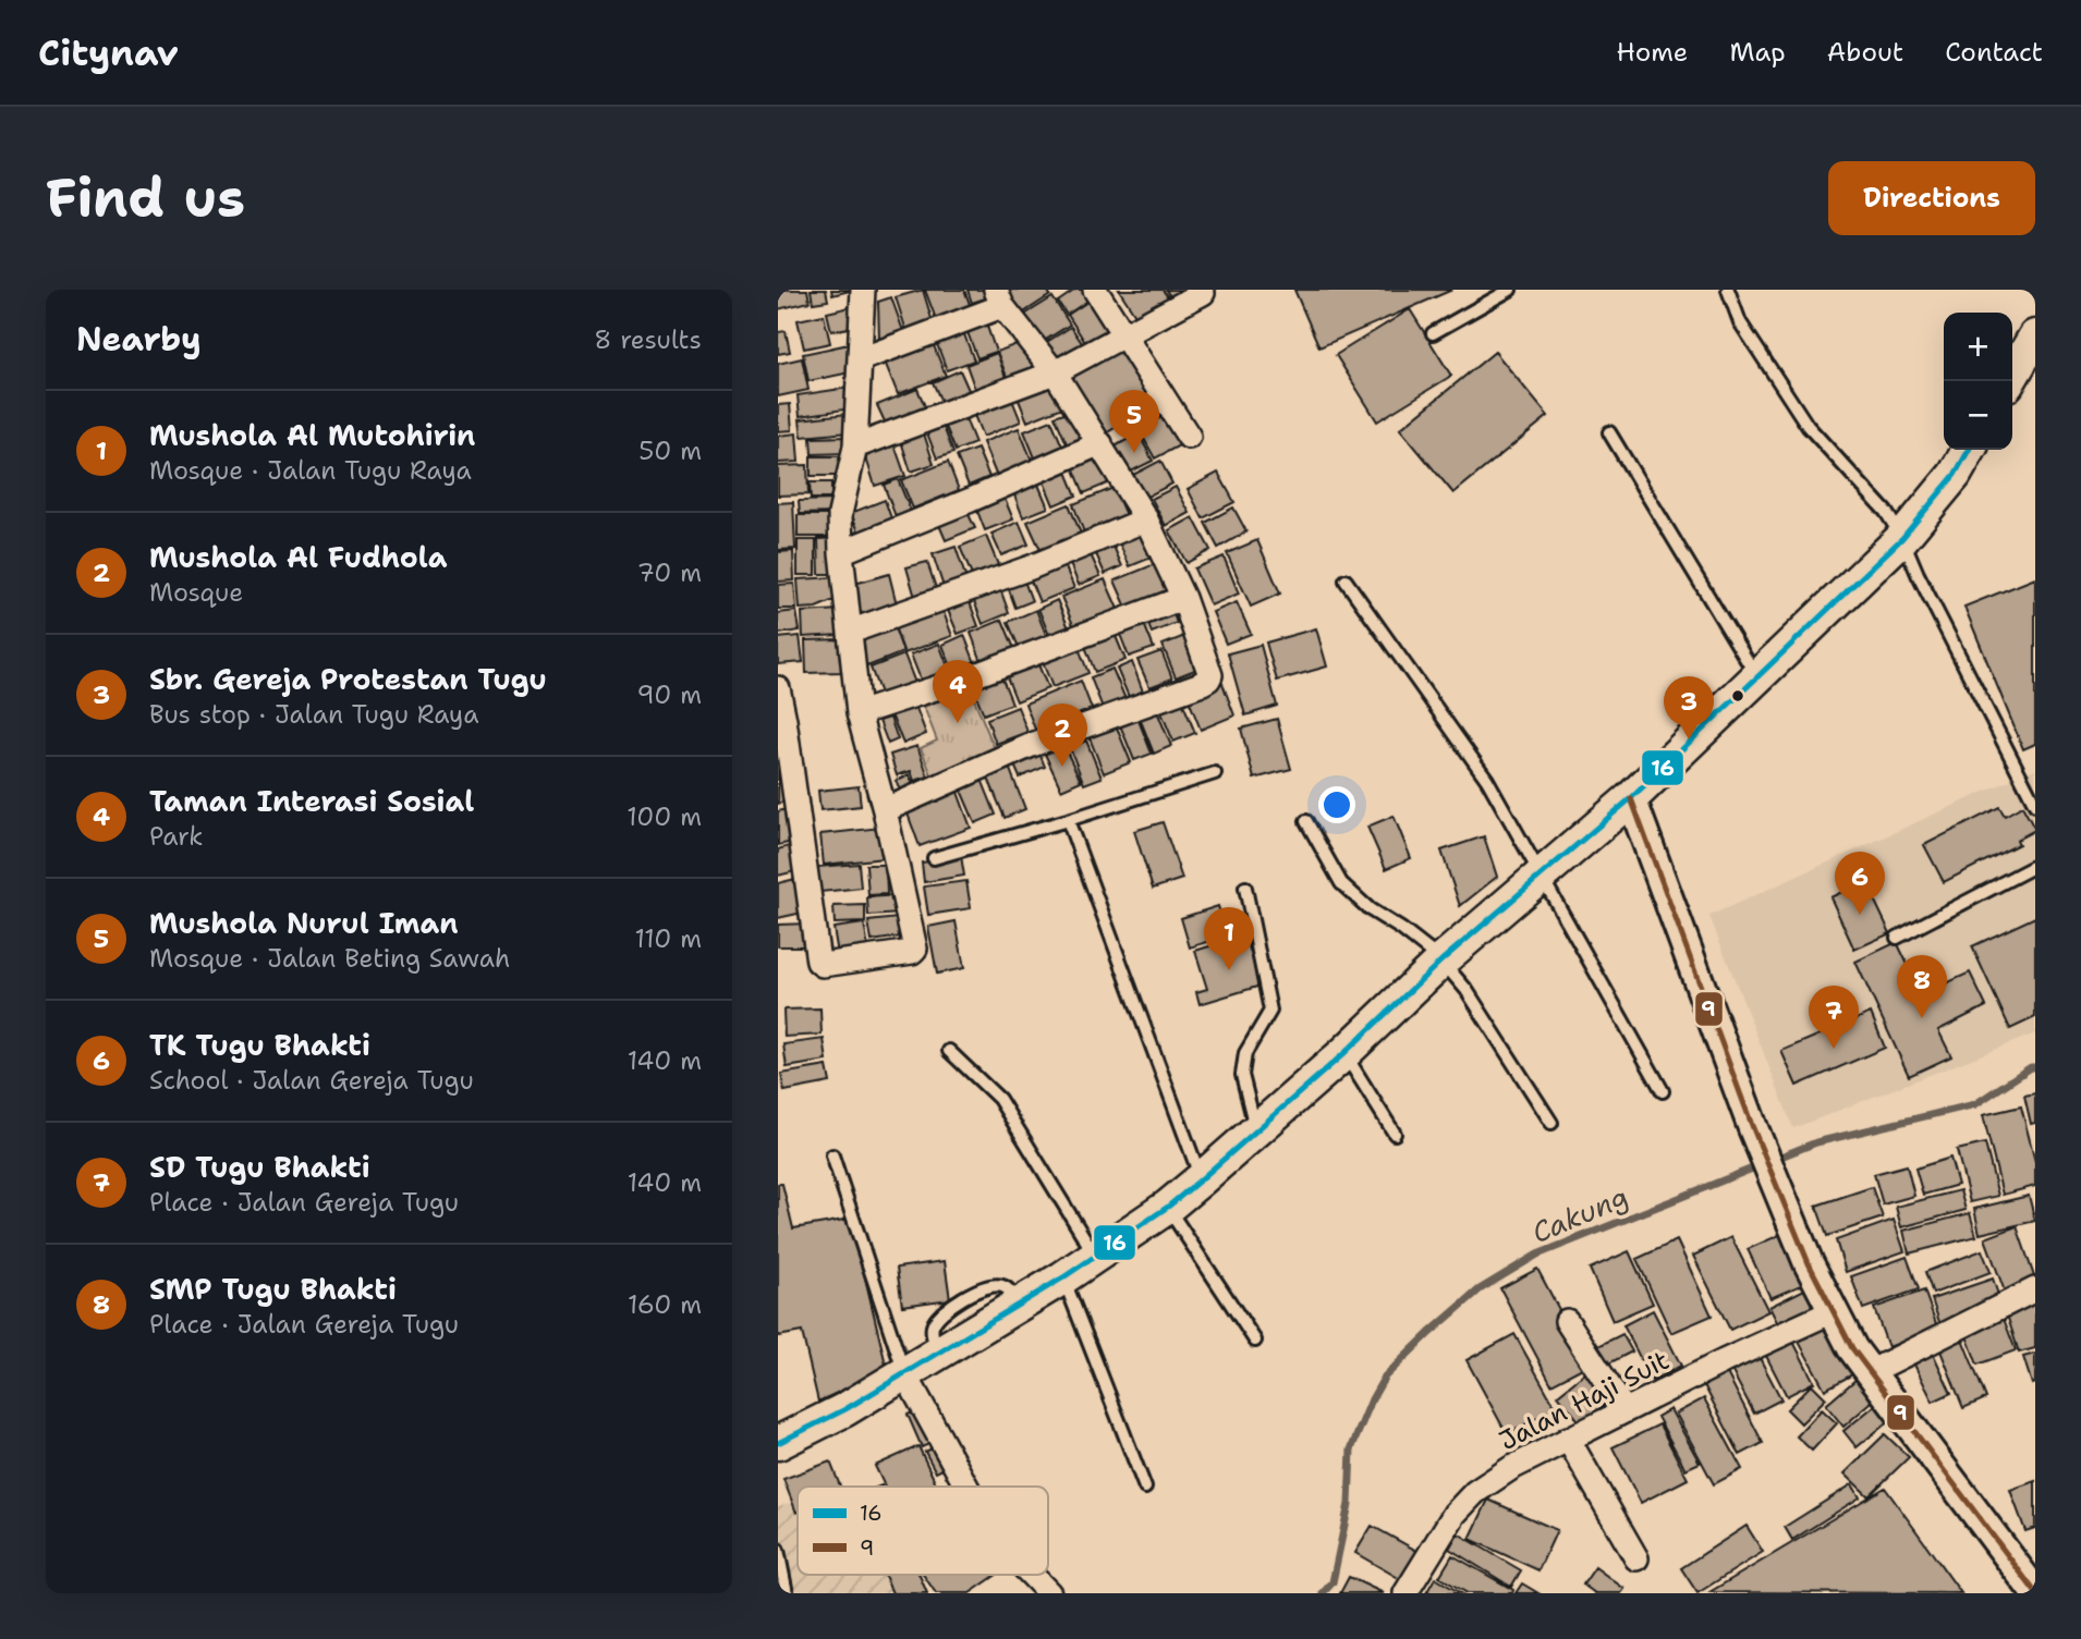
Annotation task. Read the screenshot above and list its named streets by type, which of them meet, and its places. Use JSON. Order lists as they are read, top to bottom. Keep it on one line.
{"streets":{"street":["Jalan Haji Suit"]},"water":["Cakung"],"lines":["transit line 16","transit line 9"],"legend":["16","9"],"page":{"header":"Citynav","nav":["Home","Map","About","Contact"],"buttons":"Directions","title":"Find us","heading":["Nearby","8 results"],"map_buttons":["+","−"],"list":[{"mark":"1","name":"Mushola Al Mutohirin","note":"Mosque · Jalan Tugu Raya","value":"50 m"},{"mark":"2","name":"Mushola Al Fudhola","note":"Mosque","value":"70 m"},{"mark":"3","name":"Sbr. Gereja Protestan Tugu","note":"Bus stop · Jalan Tugu Raya","value":"90 m"},{"mark":"4","name":"Taman Interasi Sosial","note":"Park","value":"100 m"},{"mark":"5","name":"Mushola Nurul Iman","note":"Mosque · Jalan Beting Sawah","value":"110 m"},{"mark":"6","name":"TK Tugu Bhakti","note":"School · Jalan Gereja Tugu","value":"140 m"},{"mark":"7","name":"SD Tugu Bhakti","note":"Place · Jalan Gereja Tugu","value":"140 m"},{"mark":"8","name":"SMP Tugu Bhakti","note":"Place · Jalan Gereja Tugu","value":"160 m"}],"pins":["5","4","3","2","6","1","8","7"]}}
